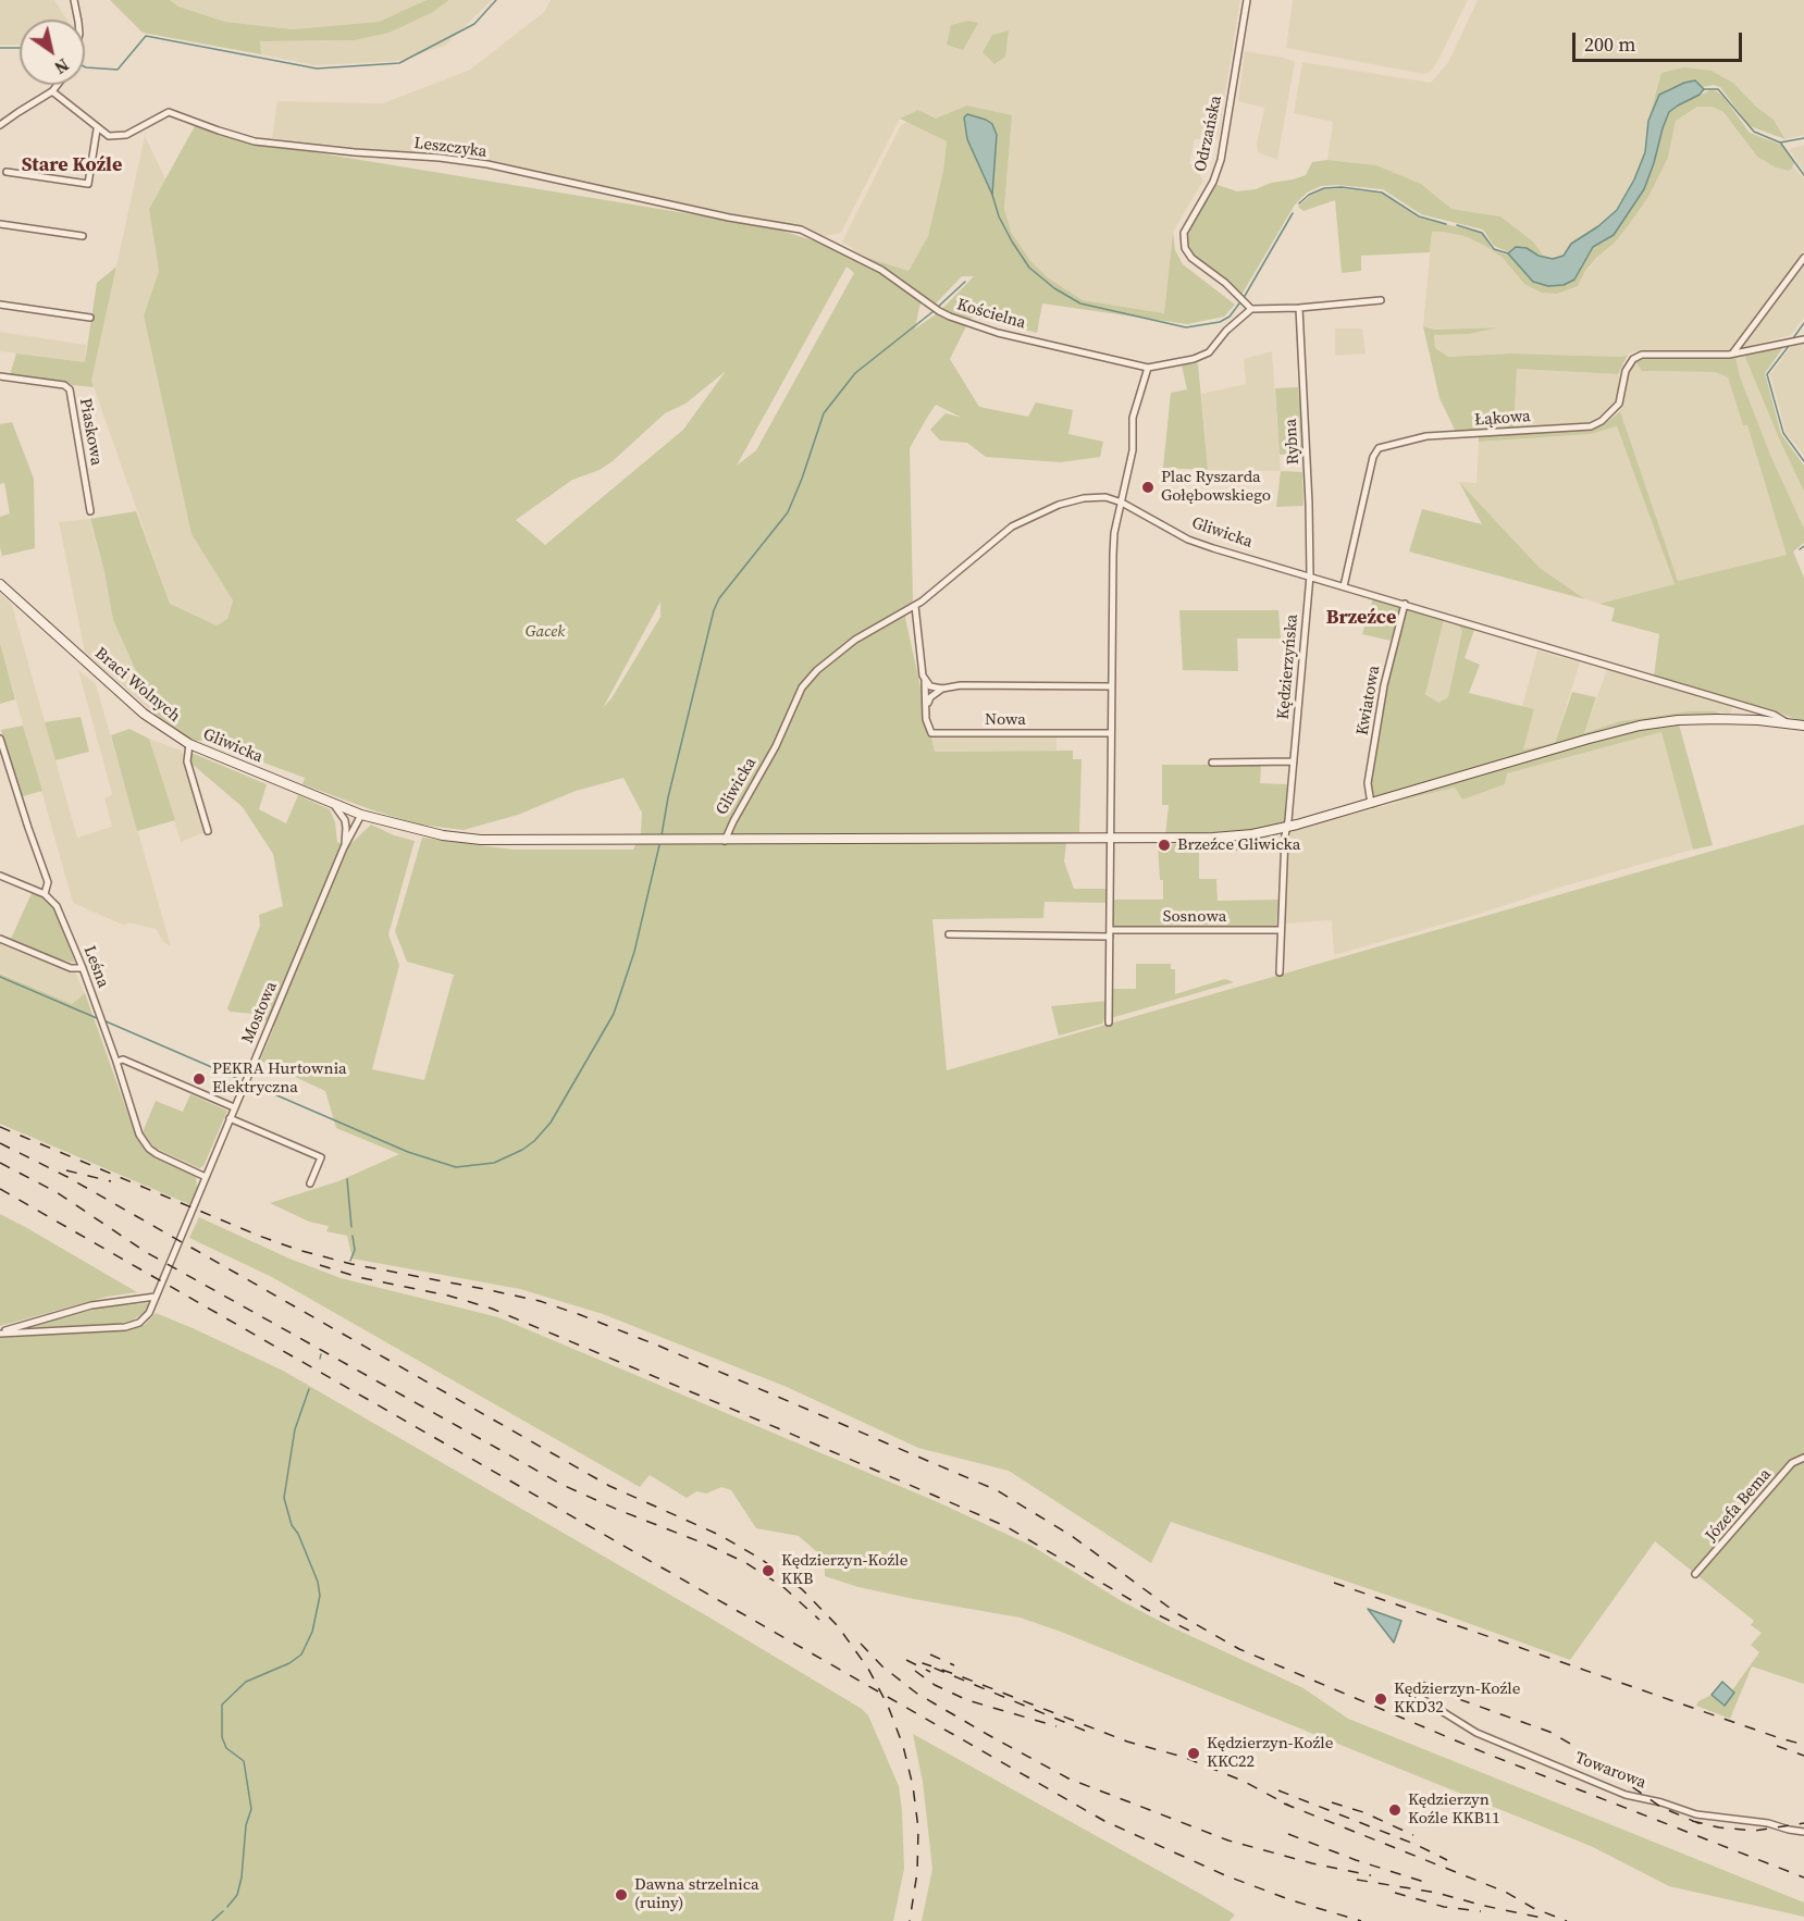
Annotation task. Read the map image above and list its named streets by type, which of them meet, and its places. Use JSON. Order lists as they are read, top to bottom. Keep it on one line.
{"streets":{"main road":["Gliwicka","Braci Wolnych"],"street":["Odrzańska","Leszczyka","Kościelna","Łąkowa","Piaskowa","Rybna","Kędzierzyńska","Kwiatowa","Nowa","Sosnowa","Leśna","Mostowa","Józefa Bema","Towarowa"]},"crossings":[["Leszczyka","Kościelna"],["Łąkowa","Gliwicka"],["Rybna","Gliwicka"],["Rybna","Kędzierzyńska"],["Gliwicka","Kędzierzyńska"],["Gliwicka","Braci Wolnych"],["Gliwicka","Kwiatowa"],["Gliwicka","Nowa"],["Gliwicka","Mostowa"],["Kędzierzyńska","Sosnowa"],["Leśna","Mostowa"]],"districts":["Stare Koźle","Brzeźce"],"parks":["Gacek"],"places":["Plac Ryszarda Gołębowskiego","Brzeźce Gliwicka","PEKRA Hurtownia Elektryczna","Kędzierzyn-Koźle KKB","Kędzierzyn-Koźle KKD32","Kędzierzyn-Koźle KKC22","Kędzierzyn Koźle KKB11","Dawna strzelnica (ruiny)"],"scale_bar":"200 m","north":"bottom right"}
